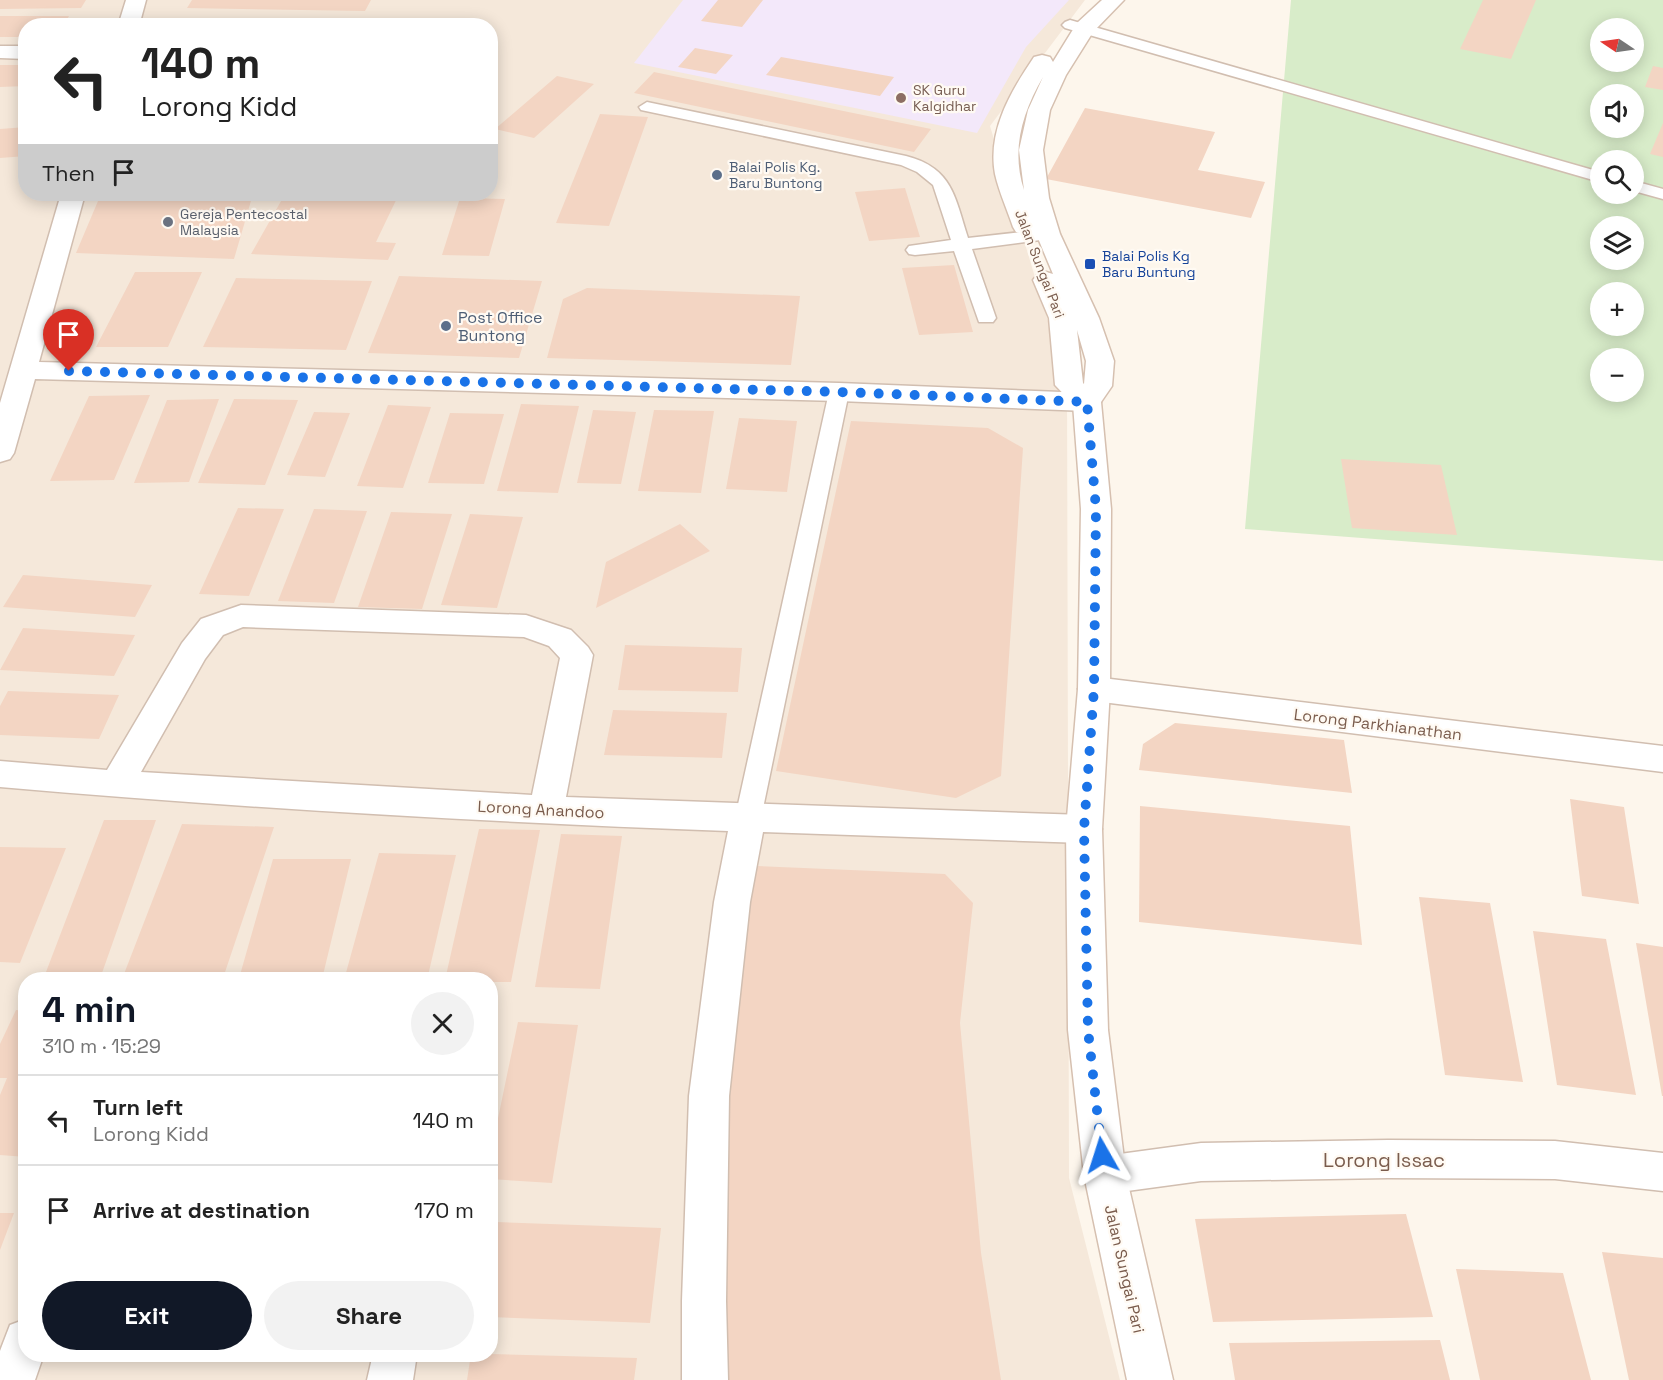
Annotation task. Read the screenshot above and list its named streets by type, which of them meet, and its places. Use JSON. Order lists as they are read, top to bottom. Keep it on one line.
{"streets":{"street":["Jalan Sungai Pari","Lorong Parkhianathan","Lorong Anandoo","Lorong Issac"]},"crossings":[["Jalan Sungai Pari","Lorong Parkhianathan"],["Jalan Sungai Pari","Lorong Anandoo"],["Jalan Sungai Pari","Lorong Issac"]],"places":{"other":["SK Guru Kalgidhar","Balai Polis Kg. Baru Buntong","Gereja Pentecostal Malaysia","Post Office Buntong"],"transit":["Balai Polis Kg Baru Buntung"]},"north":"left","page":{"map_buttons":["+","−"],"turn":["140 m","Lorong Kidd"],"then":"Then","heading":["4 min","310 m · 15:29"],"list":[{"name":"Turn left","note":"Lorong Kidd","value":"140 m"},{"name":"Arrive at destination","value":"170 m"}],"buttons":["Exit","Share"]}}
